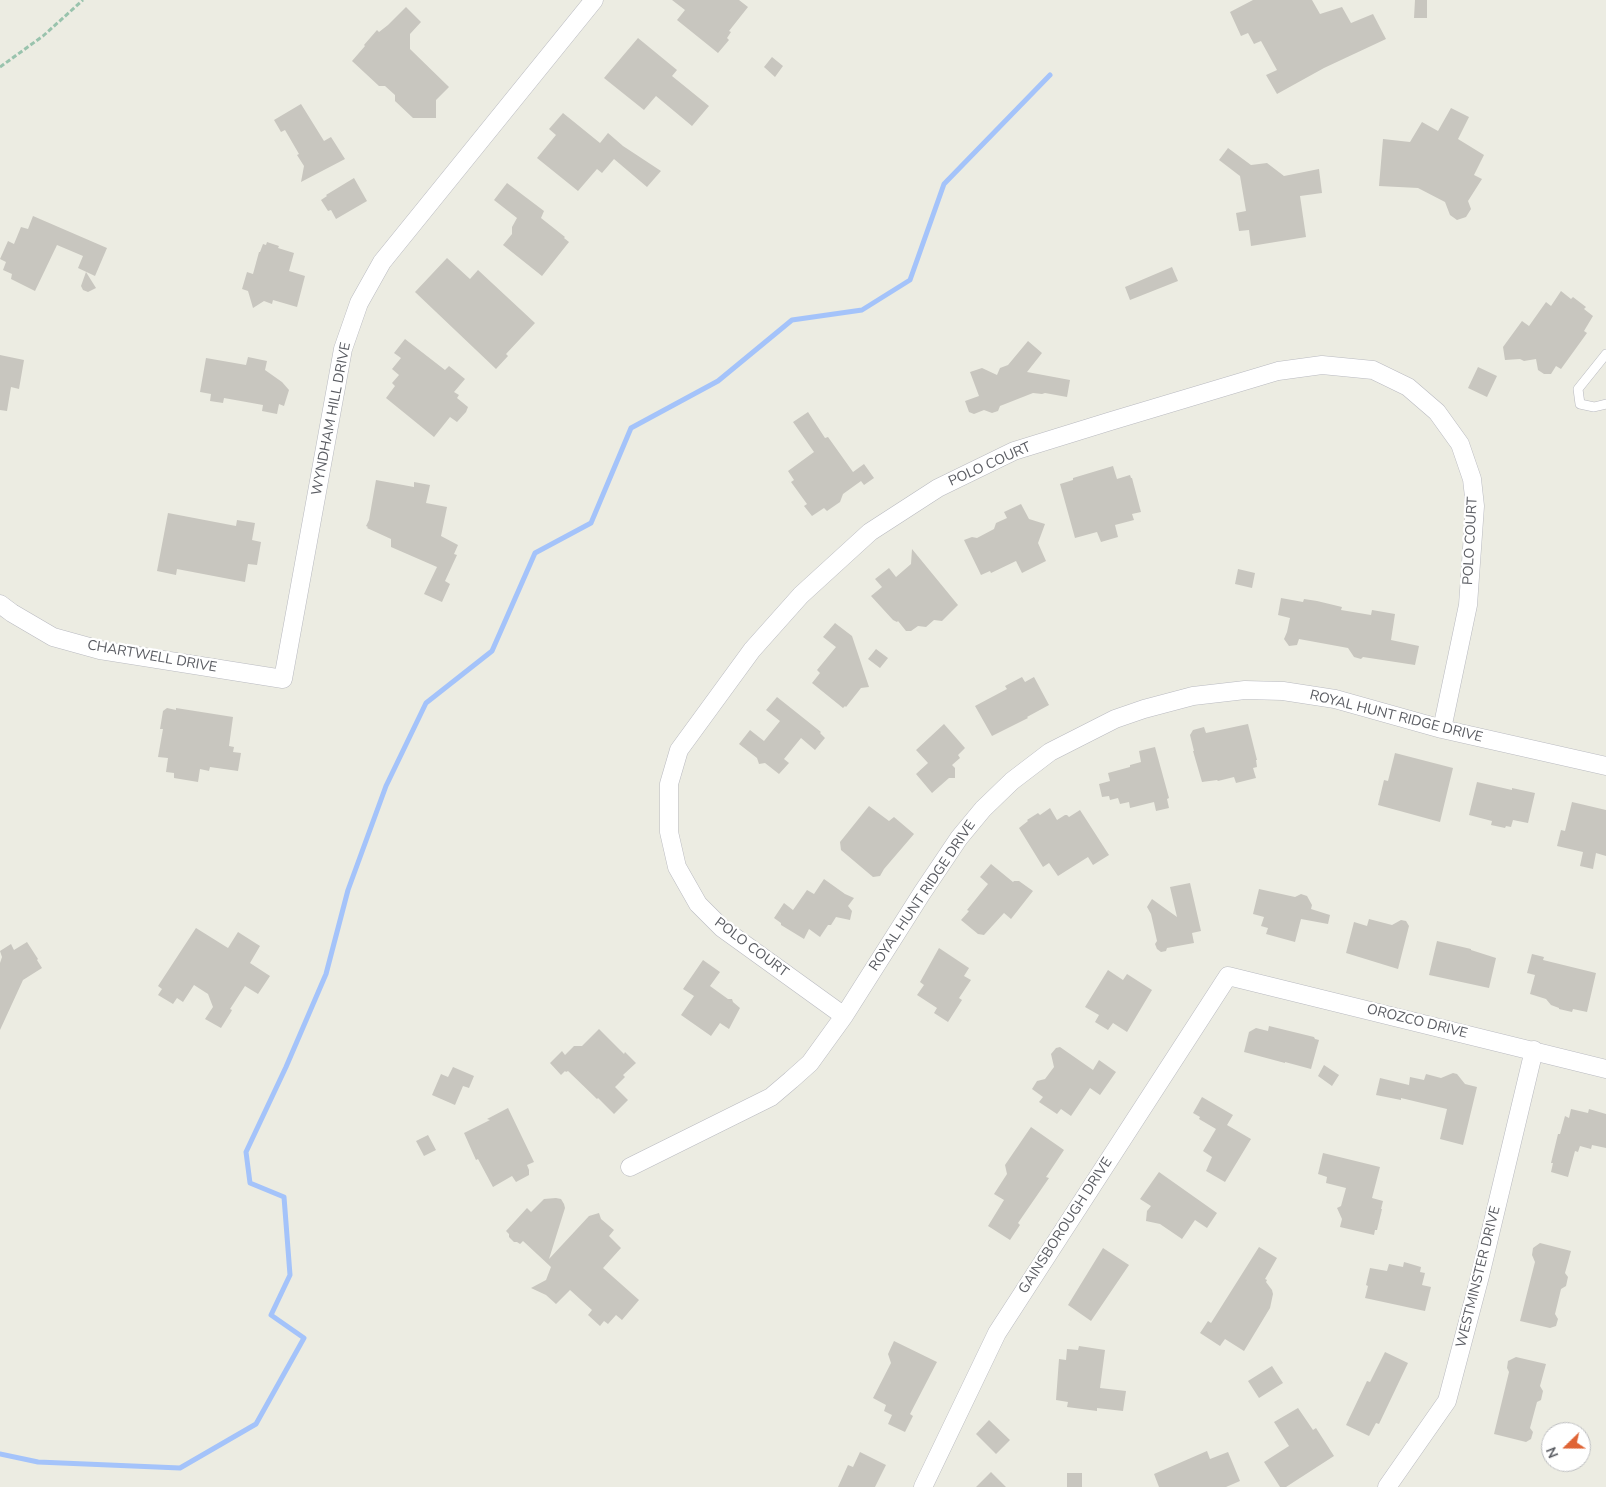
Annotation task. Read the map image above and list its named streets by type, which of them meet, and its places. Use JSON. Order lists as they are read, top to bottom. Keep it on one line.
{"streets":{"street":["WYNDHAM HILL DRIVE","POLO COURT","CHARTWELL DRIVE","ROYAL HUNT RIDGE DRIVE","OROZCO DRIVE","GAINSBOROUGH DRIVE","WESTMINSTER DRIVE"]},"crossings":[["WYNDHAM HILL DRIVE","CHARTWELL DRIVE"],["POLO COURT","ROYAL HUNT RIDGE DRIVE"],["OROZCO DRIVE","GAINSBOROUGH DRIVE"],["OROZCO DRIVE","WESTMINSTER DRIVE"]],"north":"left"}
